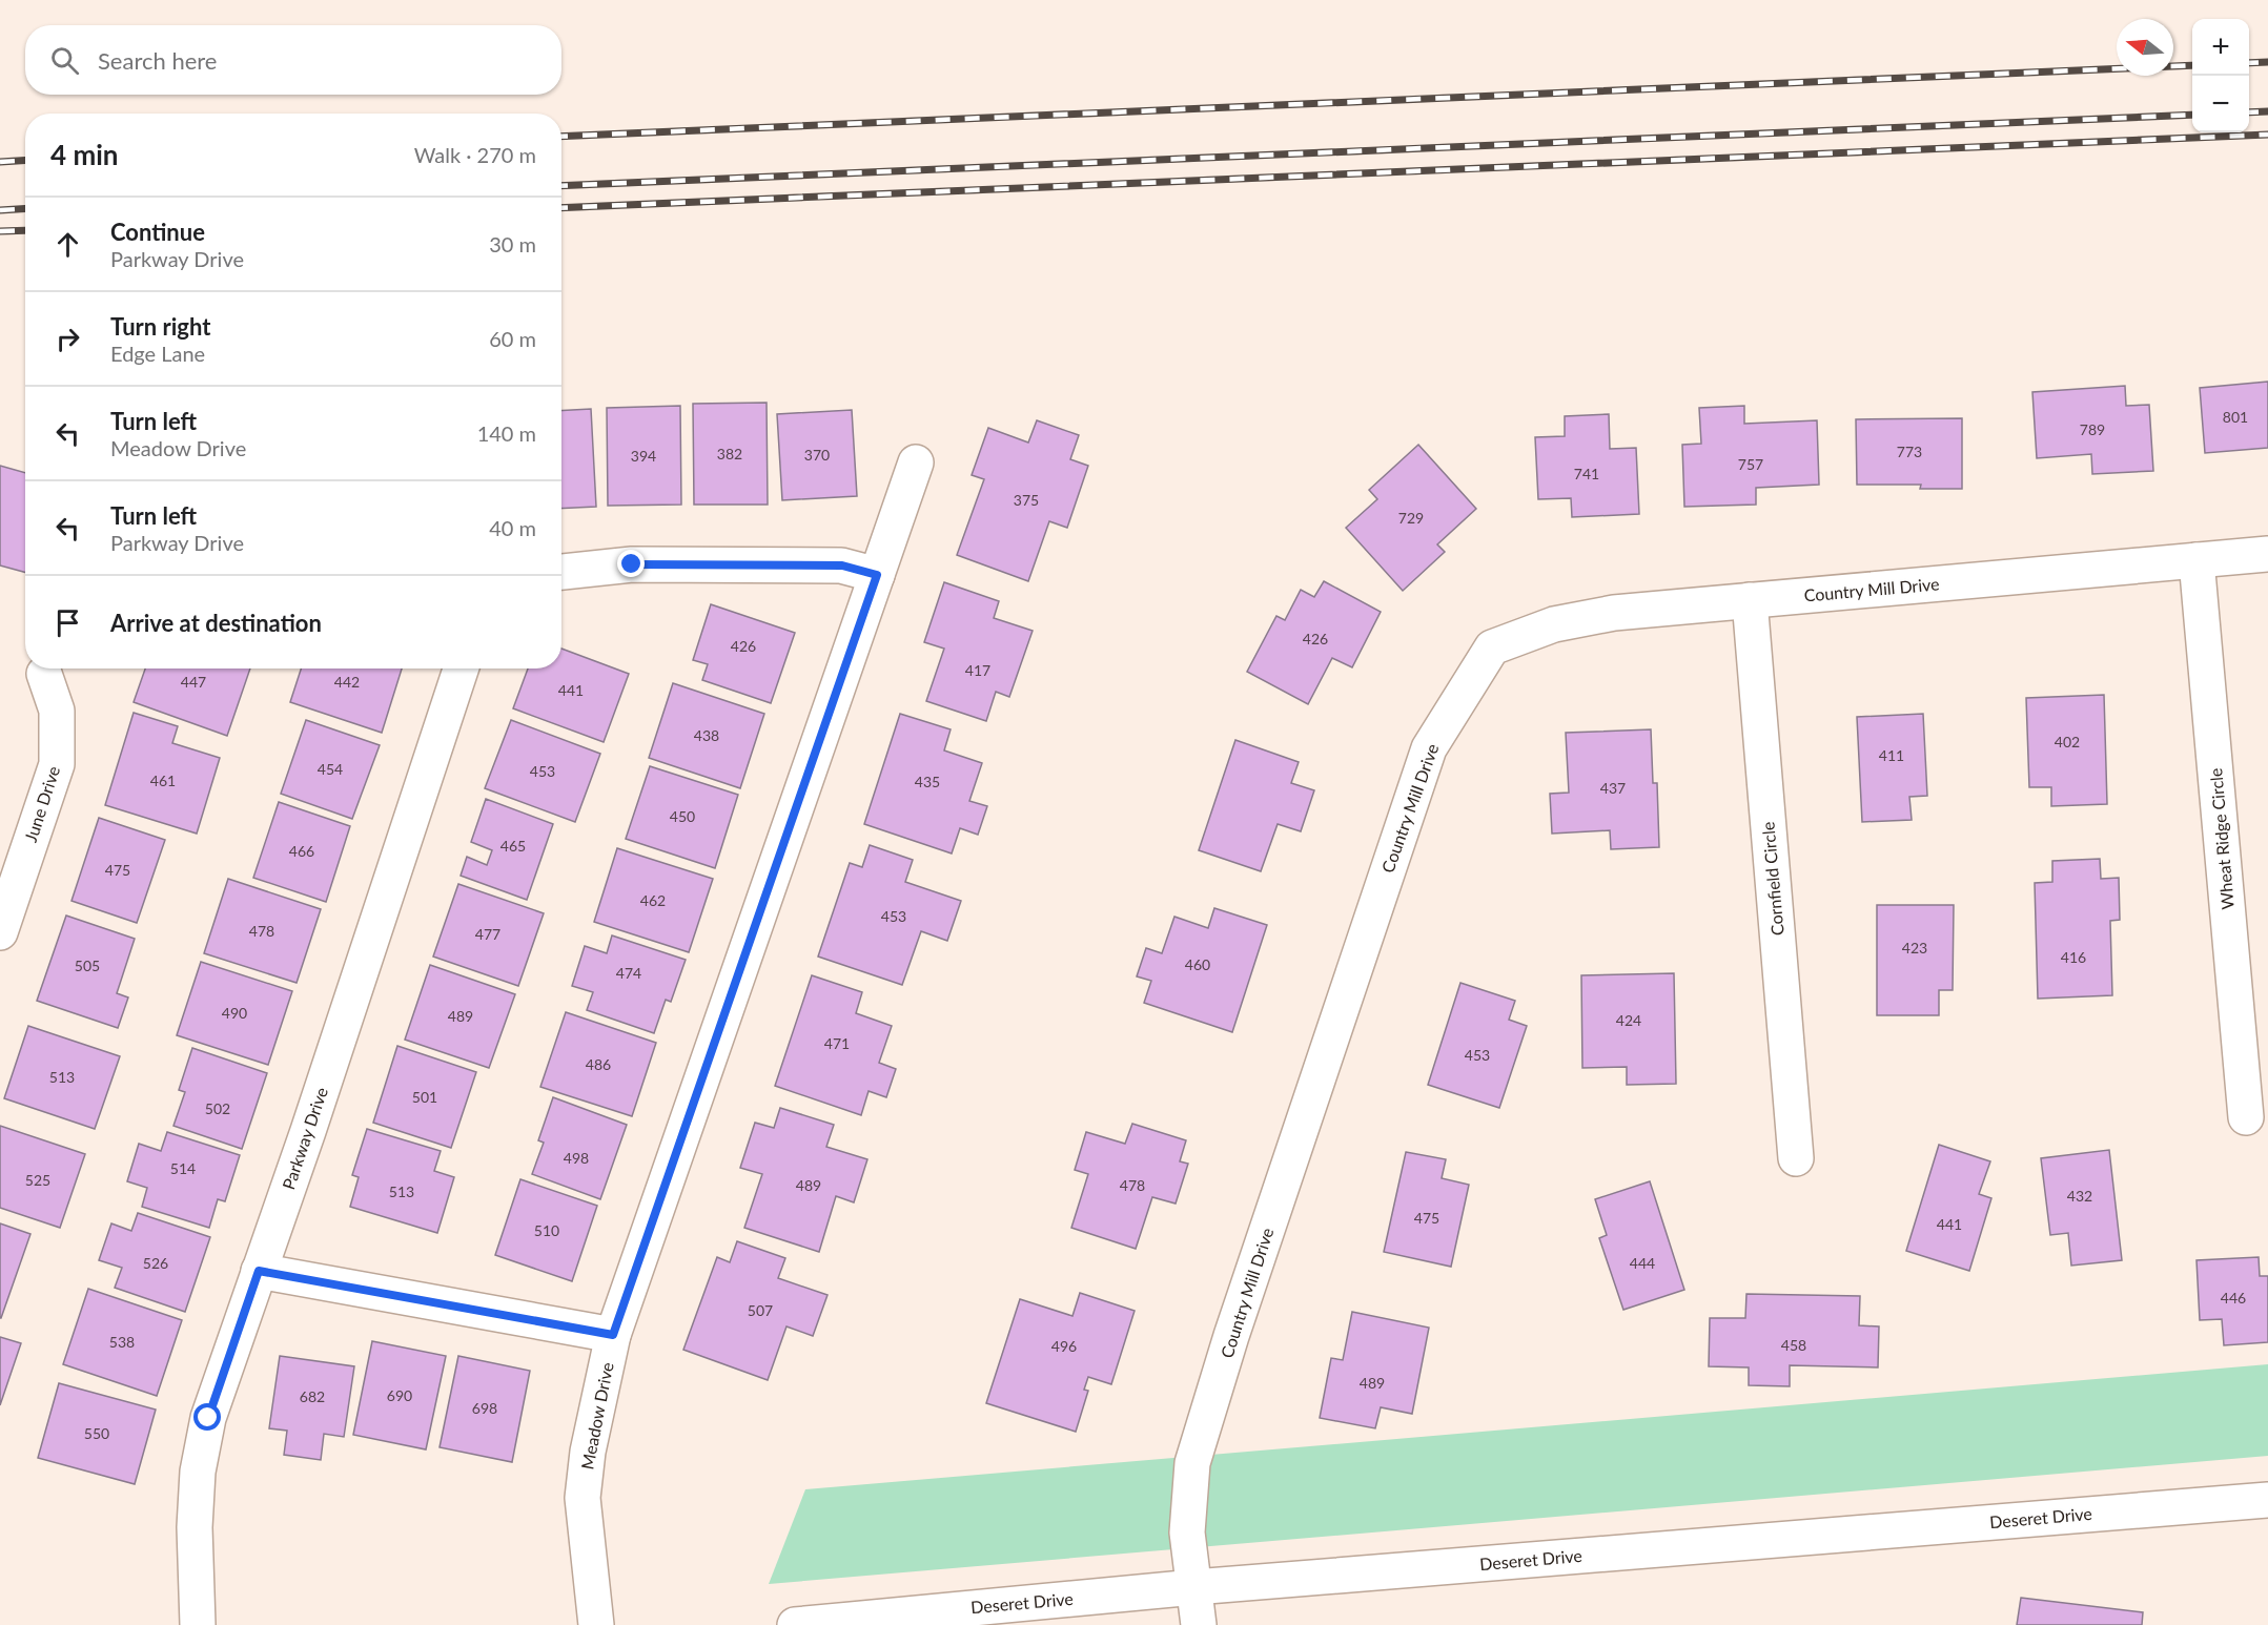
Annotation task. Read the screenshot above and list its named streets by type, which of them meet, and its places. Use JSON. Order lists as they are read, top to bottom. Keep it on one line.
{"streets":{"street":["Country Mill Drive","June Drive","Wheat Ridge Circle","Cornfield Circle","Parkway Drive","Meadow Drive","Deseret Drive"]},"crossings":[["Country Mill Drive","Wheat Ridge Circle"],["Country Mill Drive","Cornfield Circle"],["Country Mill Drive","Deseret Drive"]],"house_numbers":["801","789","773","382","370","394","757","741","375","729","426","426","417","447","442","441","438","402","411","454","453","461","435","437","450","465","466","475","462","453","478","477","423","416","460","505","474","490","489","424","471","453","486","513","501","502","498","514","525","489","478","513","432","475","441","510","526","444","446","507","538","458","496","489","690","682","698","550"],"north":"left","page":{"map_buttons":["+","−"],"search":"Search here","heading":["4 min","Walk · 270 m"],"list":[["Continue","Parkway Drive","30 m"],["Turn right","Edge Lane","60 m"],["Turn left","Meadow Drive","140 m"],["Turn left","Parkway Drive","40 m"],"Arrive at destination"]}}
